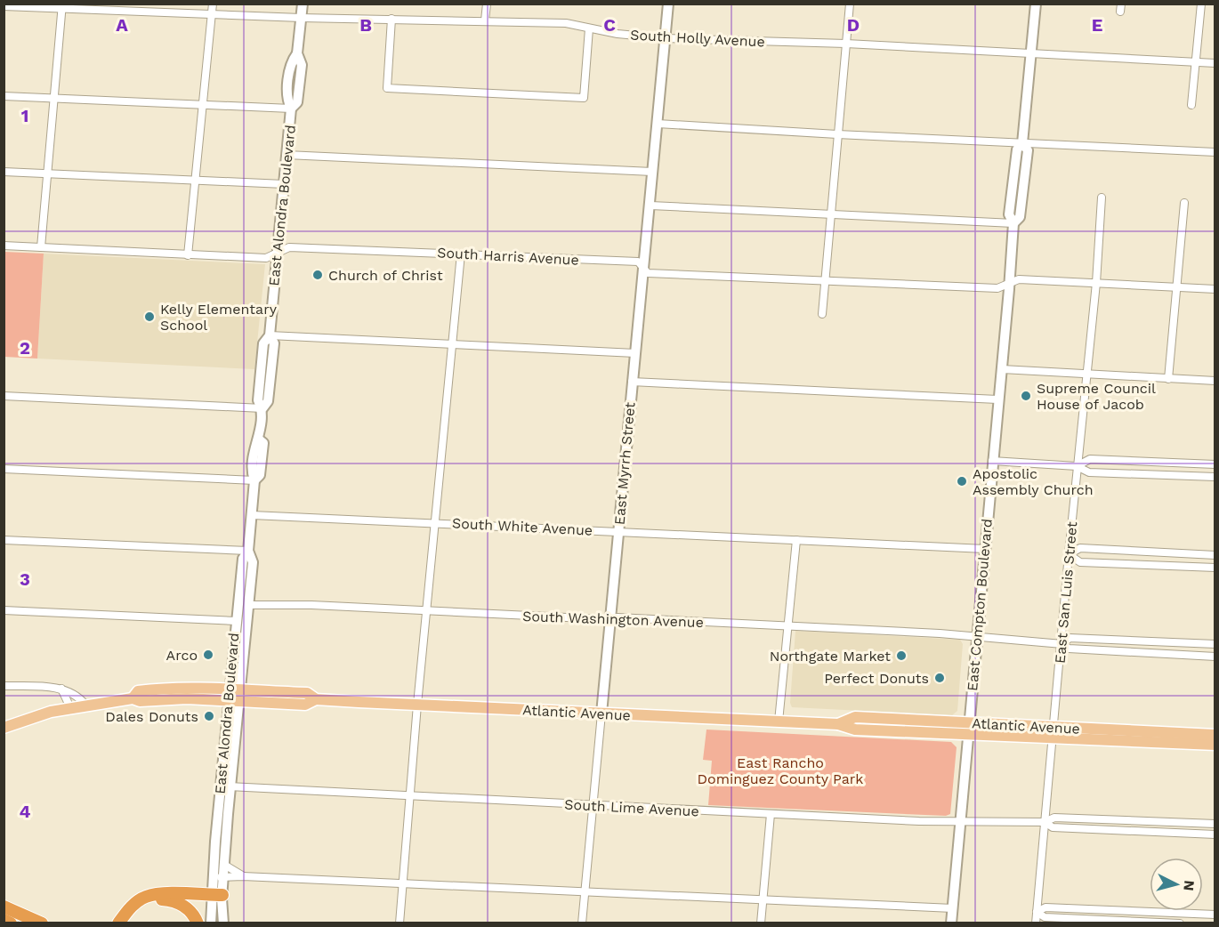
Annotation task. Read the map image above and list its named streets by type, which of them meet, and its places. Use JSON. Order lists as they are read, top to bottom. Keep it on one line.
{"streets":{"main road":["East Alondra Boulevard","East Myrrh Street","East Compton Boulevard","Atlantic Avenue"],"street":["South Holly Avenue","South Harris Avenue","South White Avenue","East San Luis Street","South Washington Avenue","South Lime Avenue"]},"crossings":[["South Holly Avenue","East Alondra Boulevard"],["South Holly Avenue","East Myrrh Street"],["South Holly Avenue","East Compton Boulevard"],["East Alondra Boulevard","South Harris Avenue"],["East Alondra Boulevard","South White Avenue"],["East Alondra Boulevard","South Washington Avenue"],["East Alondra Boulevard","Atlantic Avenue"],["East Alondra Boulevard","South Lime Avenue"],["South Harris Avenue","East Myrrh Street"],["South Harris Avenue","East San Luis Street"],["South Harris Avenue","East Compton Boulevard"],["East Myrrh Street","South White Avenue"],["East Myrrh Street","South Washington Avenue"],["East Myrrh Street","Atlantic Avenue"],["East Myrrh Street","South Lime Avenue"],["South White Avenue","East Compton Boulevard"],["East San Luis Street","South Washington Avenue"],["East San Luis Street","Atlantic Avenue"],["East San Luis Street","South Lime Avenue"],["East Compton Boulevard","South Washington Avenue"],["East Compton Boulevard","Atlantic Avenue"],["East Compton Boulevard","South Lime Avenue"]],"parks":["East Rancho Dominguez County Park"],"places":["Church of Christ","Kelly Elementary School","Supreme Council House of Jacob","Apostolic Assembly Church","Arco","Northgate Market","Perfect Donuts","Dales Donuts"],"north":"right","grid":{"columns":["A","B","C","D","E"],"rows":["1","2","3","4"]}}
